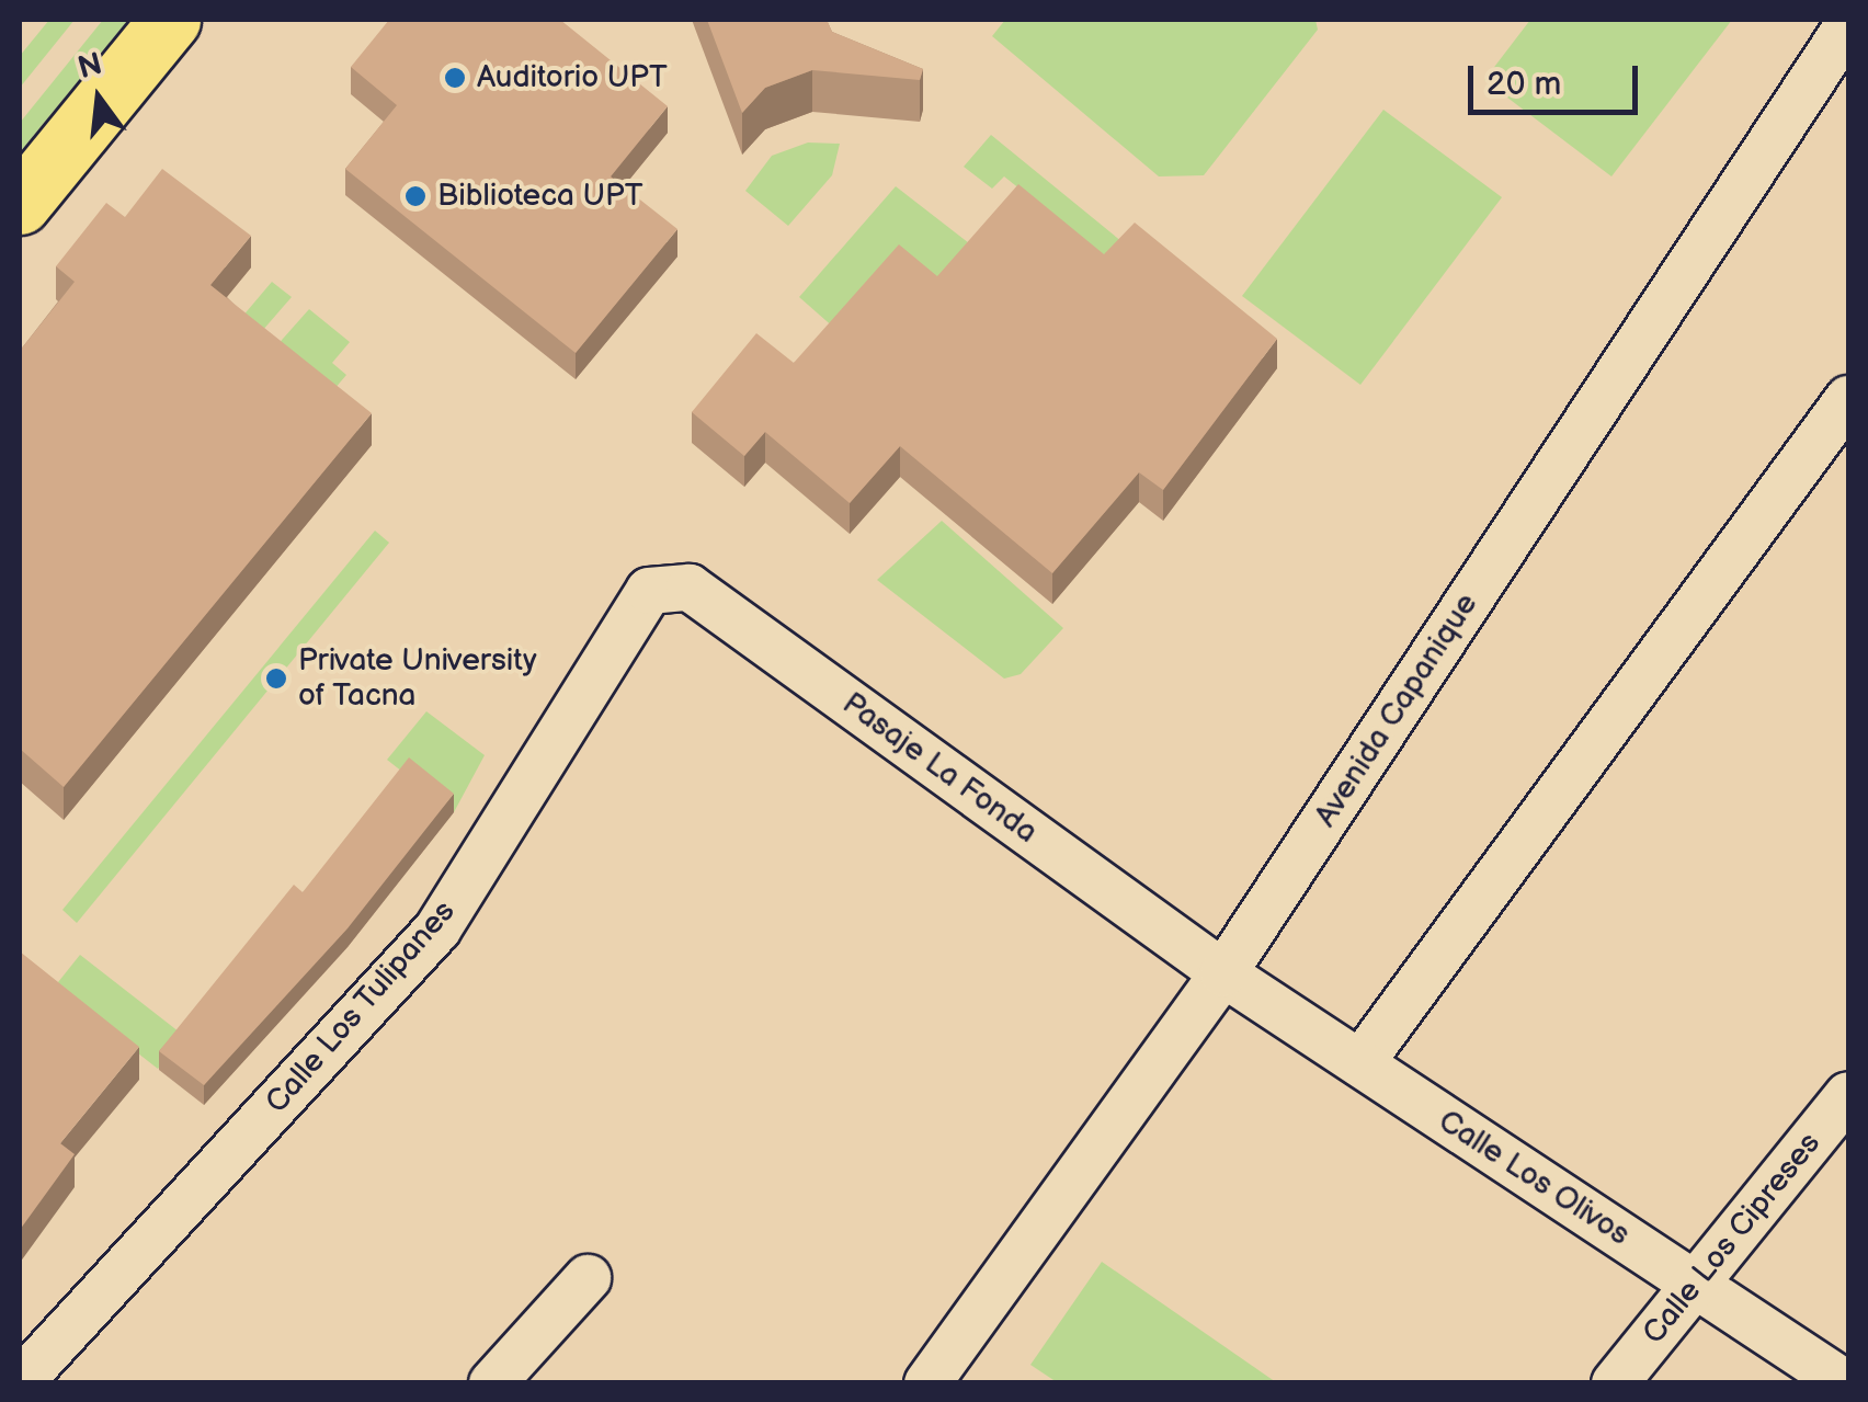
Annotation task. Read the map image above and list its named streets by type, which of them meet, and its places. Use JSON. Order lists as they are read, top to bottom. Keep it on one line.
{"streets":{"street":["Avenida Capanique","Pasaje La Fonda","Calle Los Tulipanes","Calle Los Olivos","Calle Los Cipreses"]},"crossings":[["Avenida Capanique","Pasaje La Fonda"],["Avenida Capanique","Calle Los Olivos"],["Pasaje La Fonda","Calle Los Tulipanes"],["Pasaje La Fonda","Calle Los Olivos"],["Calle Los Olivos","Calle Los Cipreses"]],"places":["Auditorio UPT","Biblioteca UPT","Private University of Tacna"],"scale_bar":"20 m","north":"top"}
